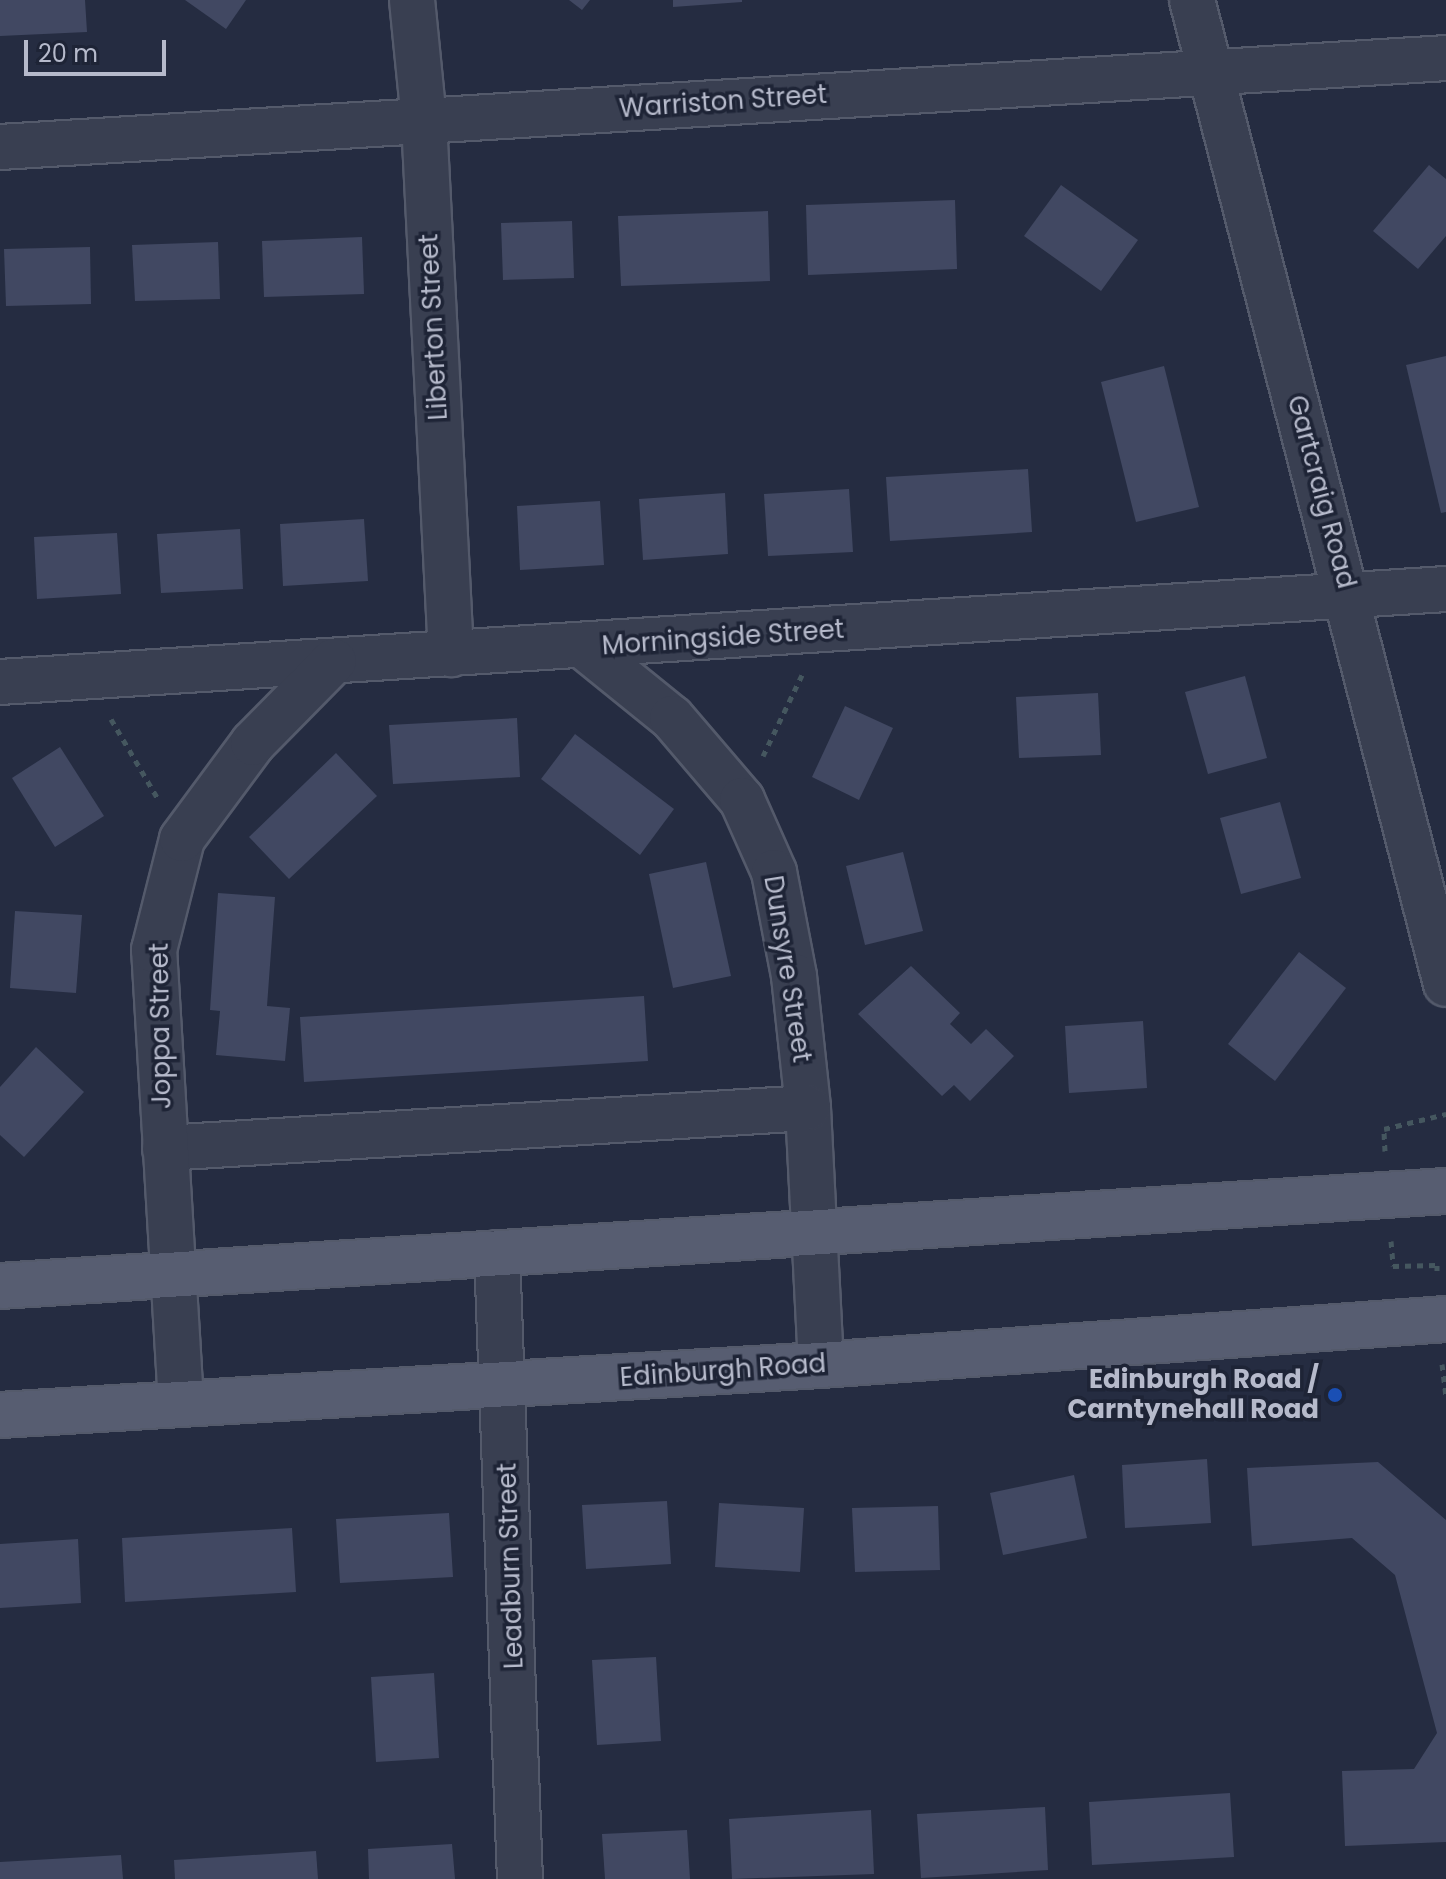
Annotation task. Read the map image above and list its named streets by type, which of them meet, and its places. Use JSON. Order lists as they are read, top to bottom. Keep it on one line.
{"streets":{"main road":["Edinburgh Road"],"street":["Warriston Street","Liberton Street","Gartcraig Road","Morningside Street","Dunsyre Street","Joppa Street","Leadburn Street"]},"crossings":[["Warriston Street","Liberton Street"],["Warriston Street","Gartcraig Road"],["Liberton Street","Morningside Street"],["Gartcraig Road","Morningside Street"],["Morningside Street","Dunsyre Street"],["Morningside Street","Joppa Street"],["Dunsyre Street","Edinburgh Road"],["Joppa Street","Edinburgh Road"],["Edinburgh Road","Leadburn Street"]],"places":["Edinburgh Road / Carntynehall Road"],"scale_bar":"20 m"}
